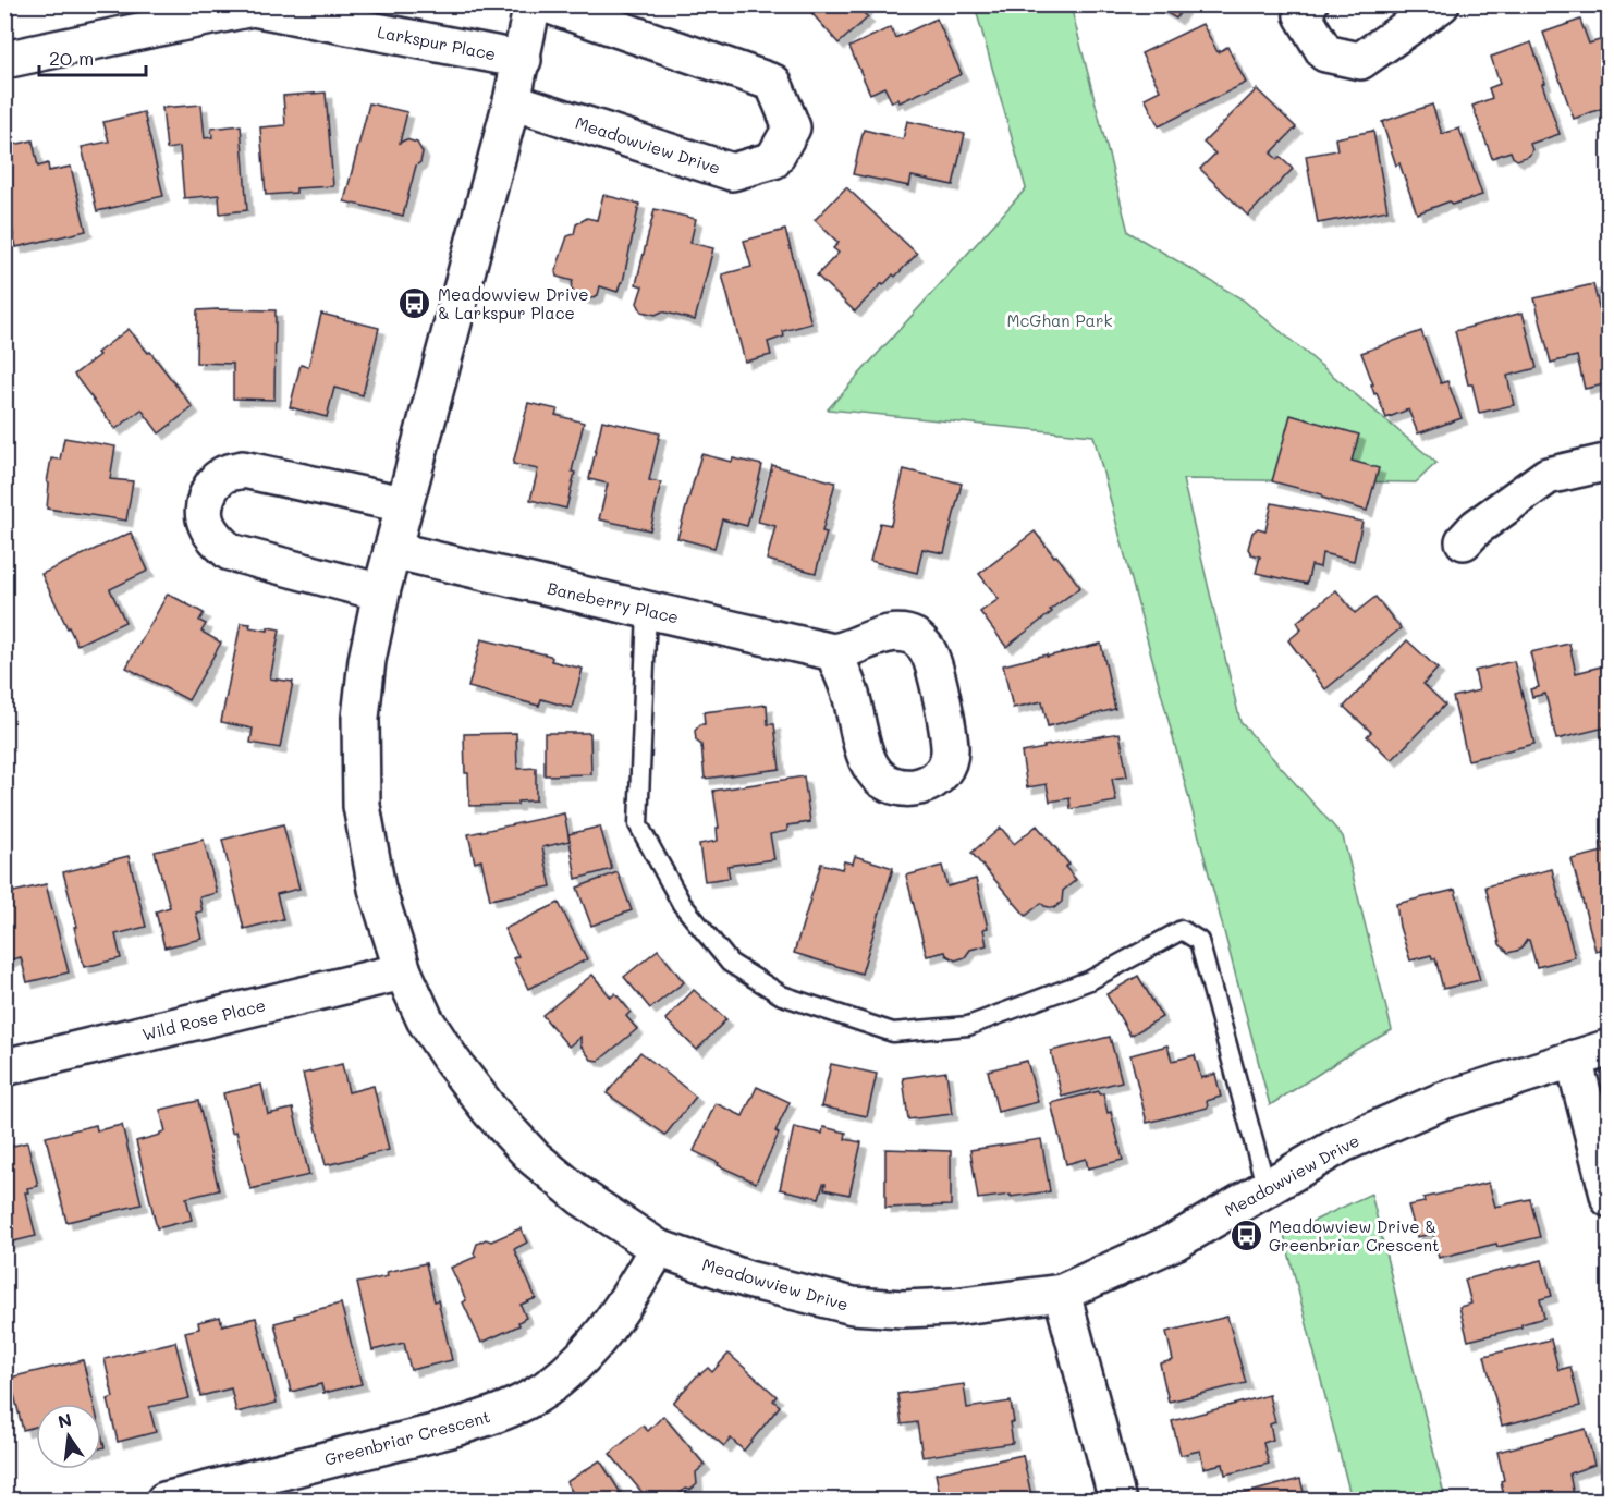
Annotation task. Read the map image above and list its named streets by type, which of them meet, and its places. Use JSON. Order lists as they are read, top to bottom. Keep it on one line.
{"streets":{"street":["Larkspur Place","Meadowview Drive","Baneberry Place","Wild Rose Place","Greenbriar Crescent"]},"crossings":[["Larkspur Place","Meadowview Drive"],["Meadowview Drive","Baneberry Place"],["Meadowview Drive","Wild Rose Place"],["Meadowview Drive","Greenbriar Crescent"]],"parks":["McGhan Park"],"places":{"bus stop":["Meadowview Drive & Larkspur Place","Meadowview Drive & Greenbriar Crescent"]},"scale_bar":"20 m","north":"top"}
